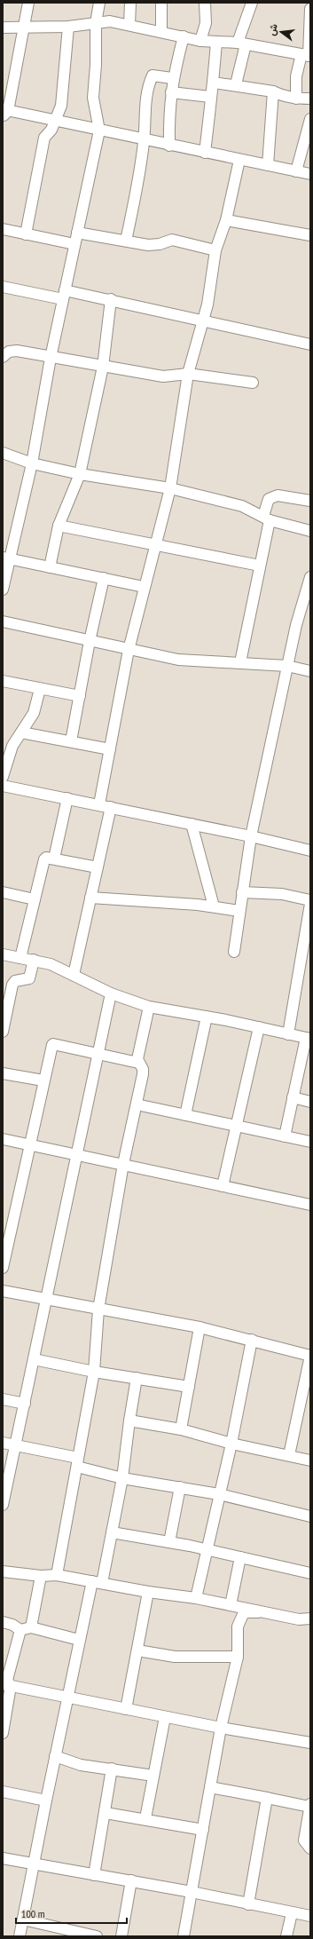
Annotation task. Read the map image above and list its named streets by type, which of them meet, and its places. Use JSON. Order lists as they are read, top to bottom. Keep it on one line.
{"scale_bar":"100 m","north":"left"}
